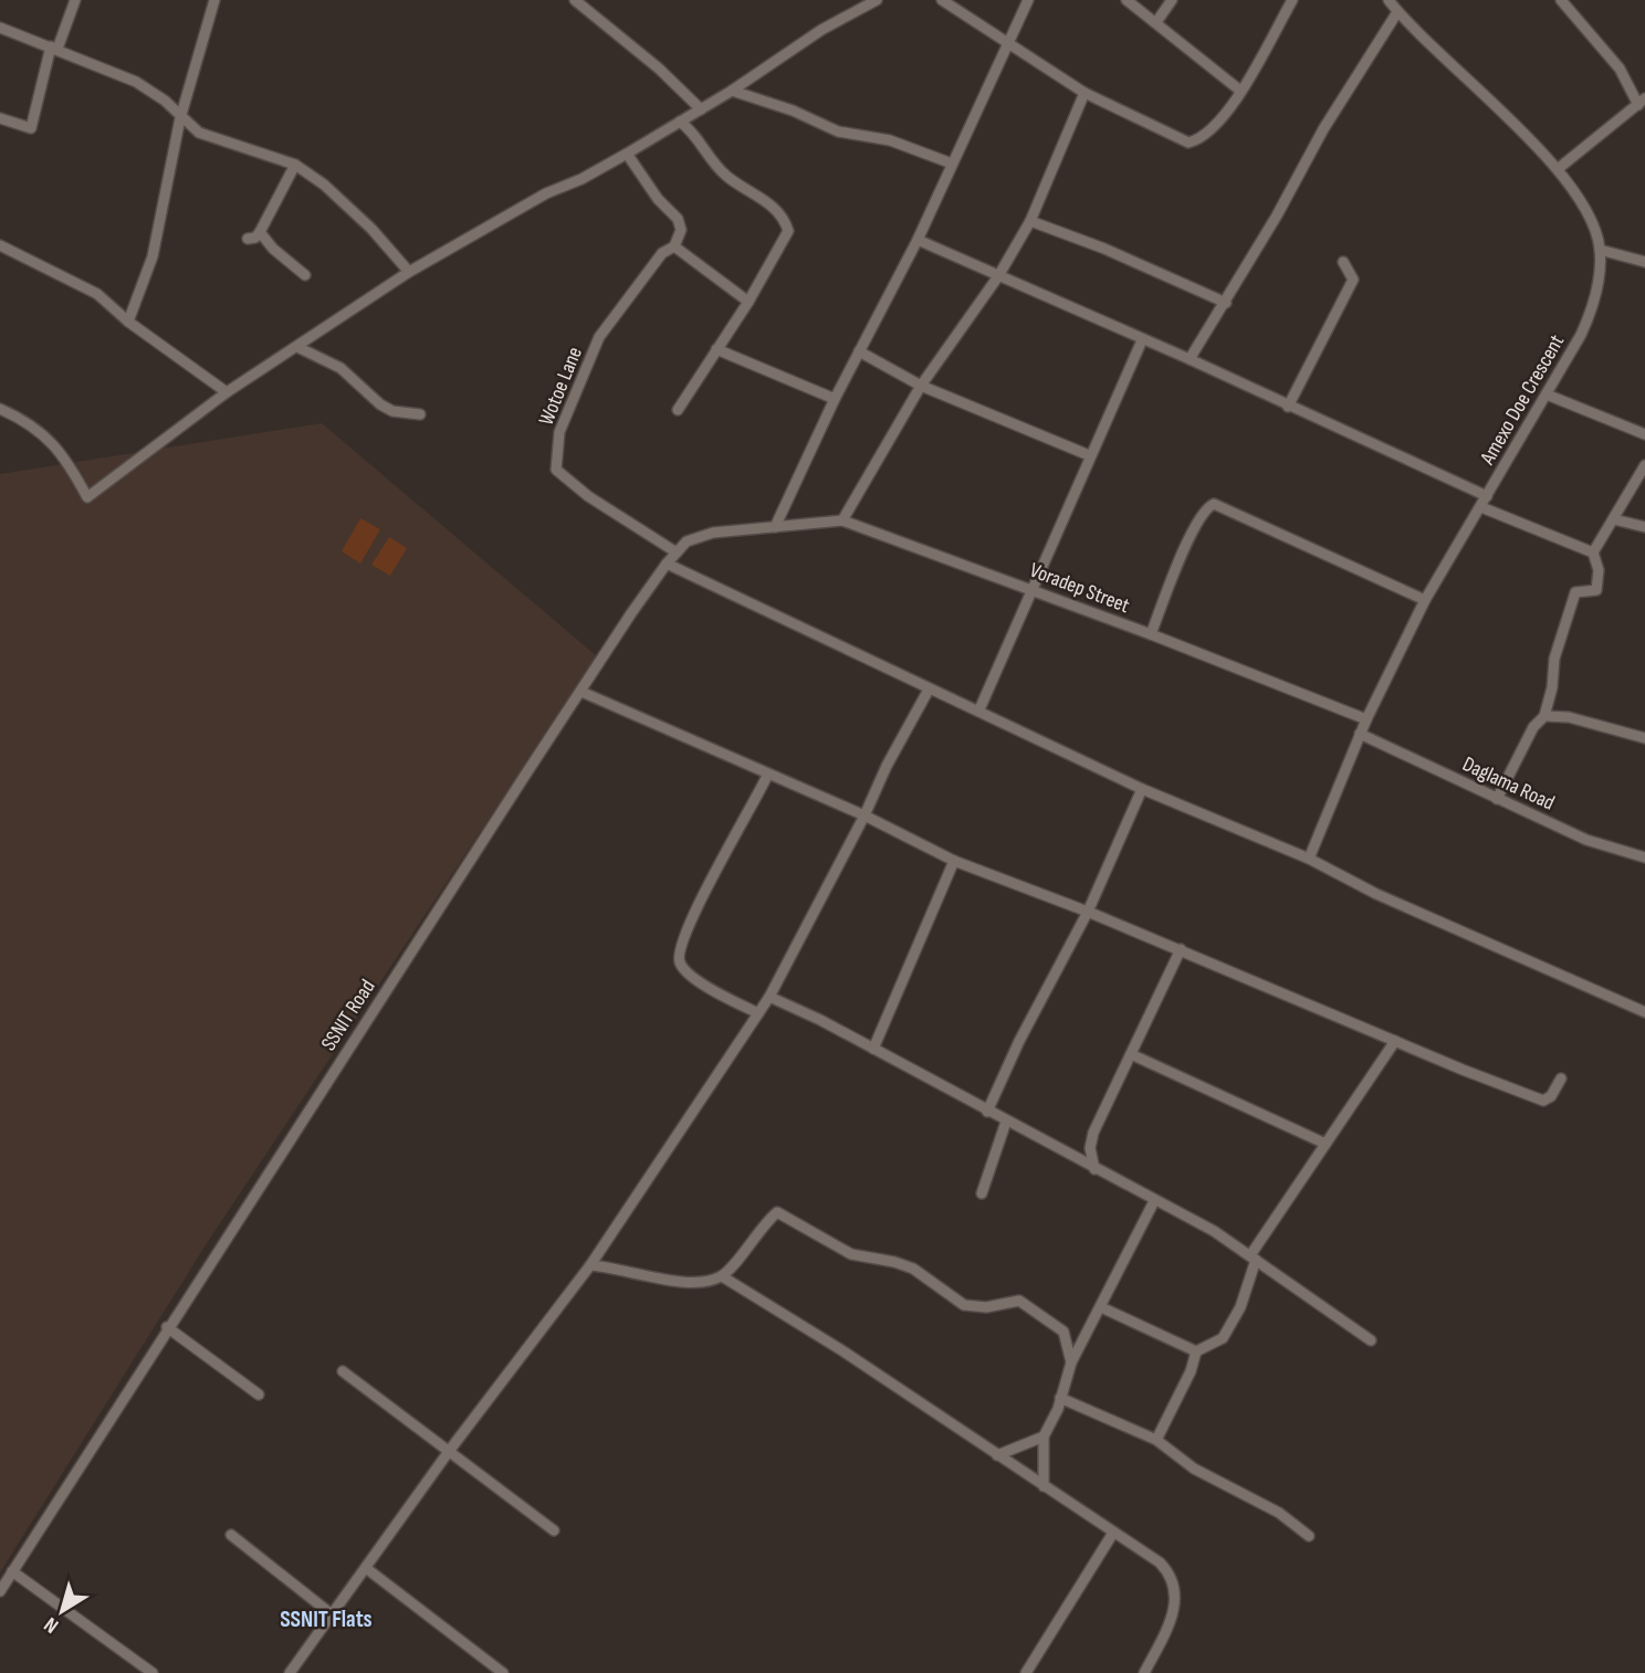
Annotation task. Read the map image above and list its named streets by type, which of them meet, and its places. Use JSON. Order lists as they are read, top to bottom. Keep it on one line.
{"streets":{"street":["Wotoe Lane","Amexo Doe Crescent","Voradep Street","Daglama Road","SSNIT Road"]},"crossings":[["Wotoe Lane","SSNIT Road"],["Amexo Doe Crescent","Voradep Street"],["Amexo Doe Crescent","Daglama Road"],["Voradep Street","SSNIT Road"]],"districts":["SSNIT Flats"],"north":"bottom left"}
